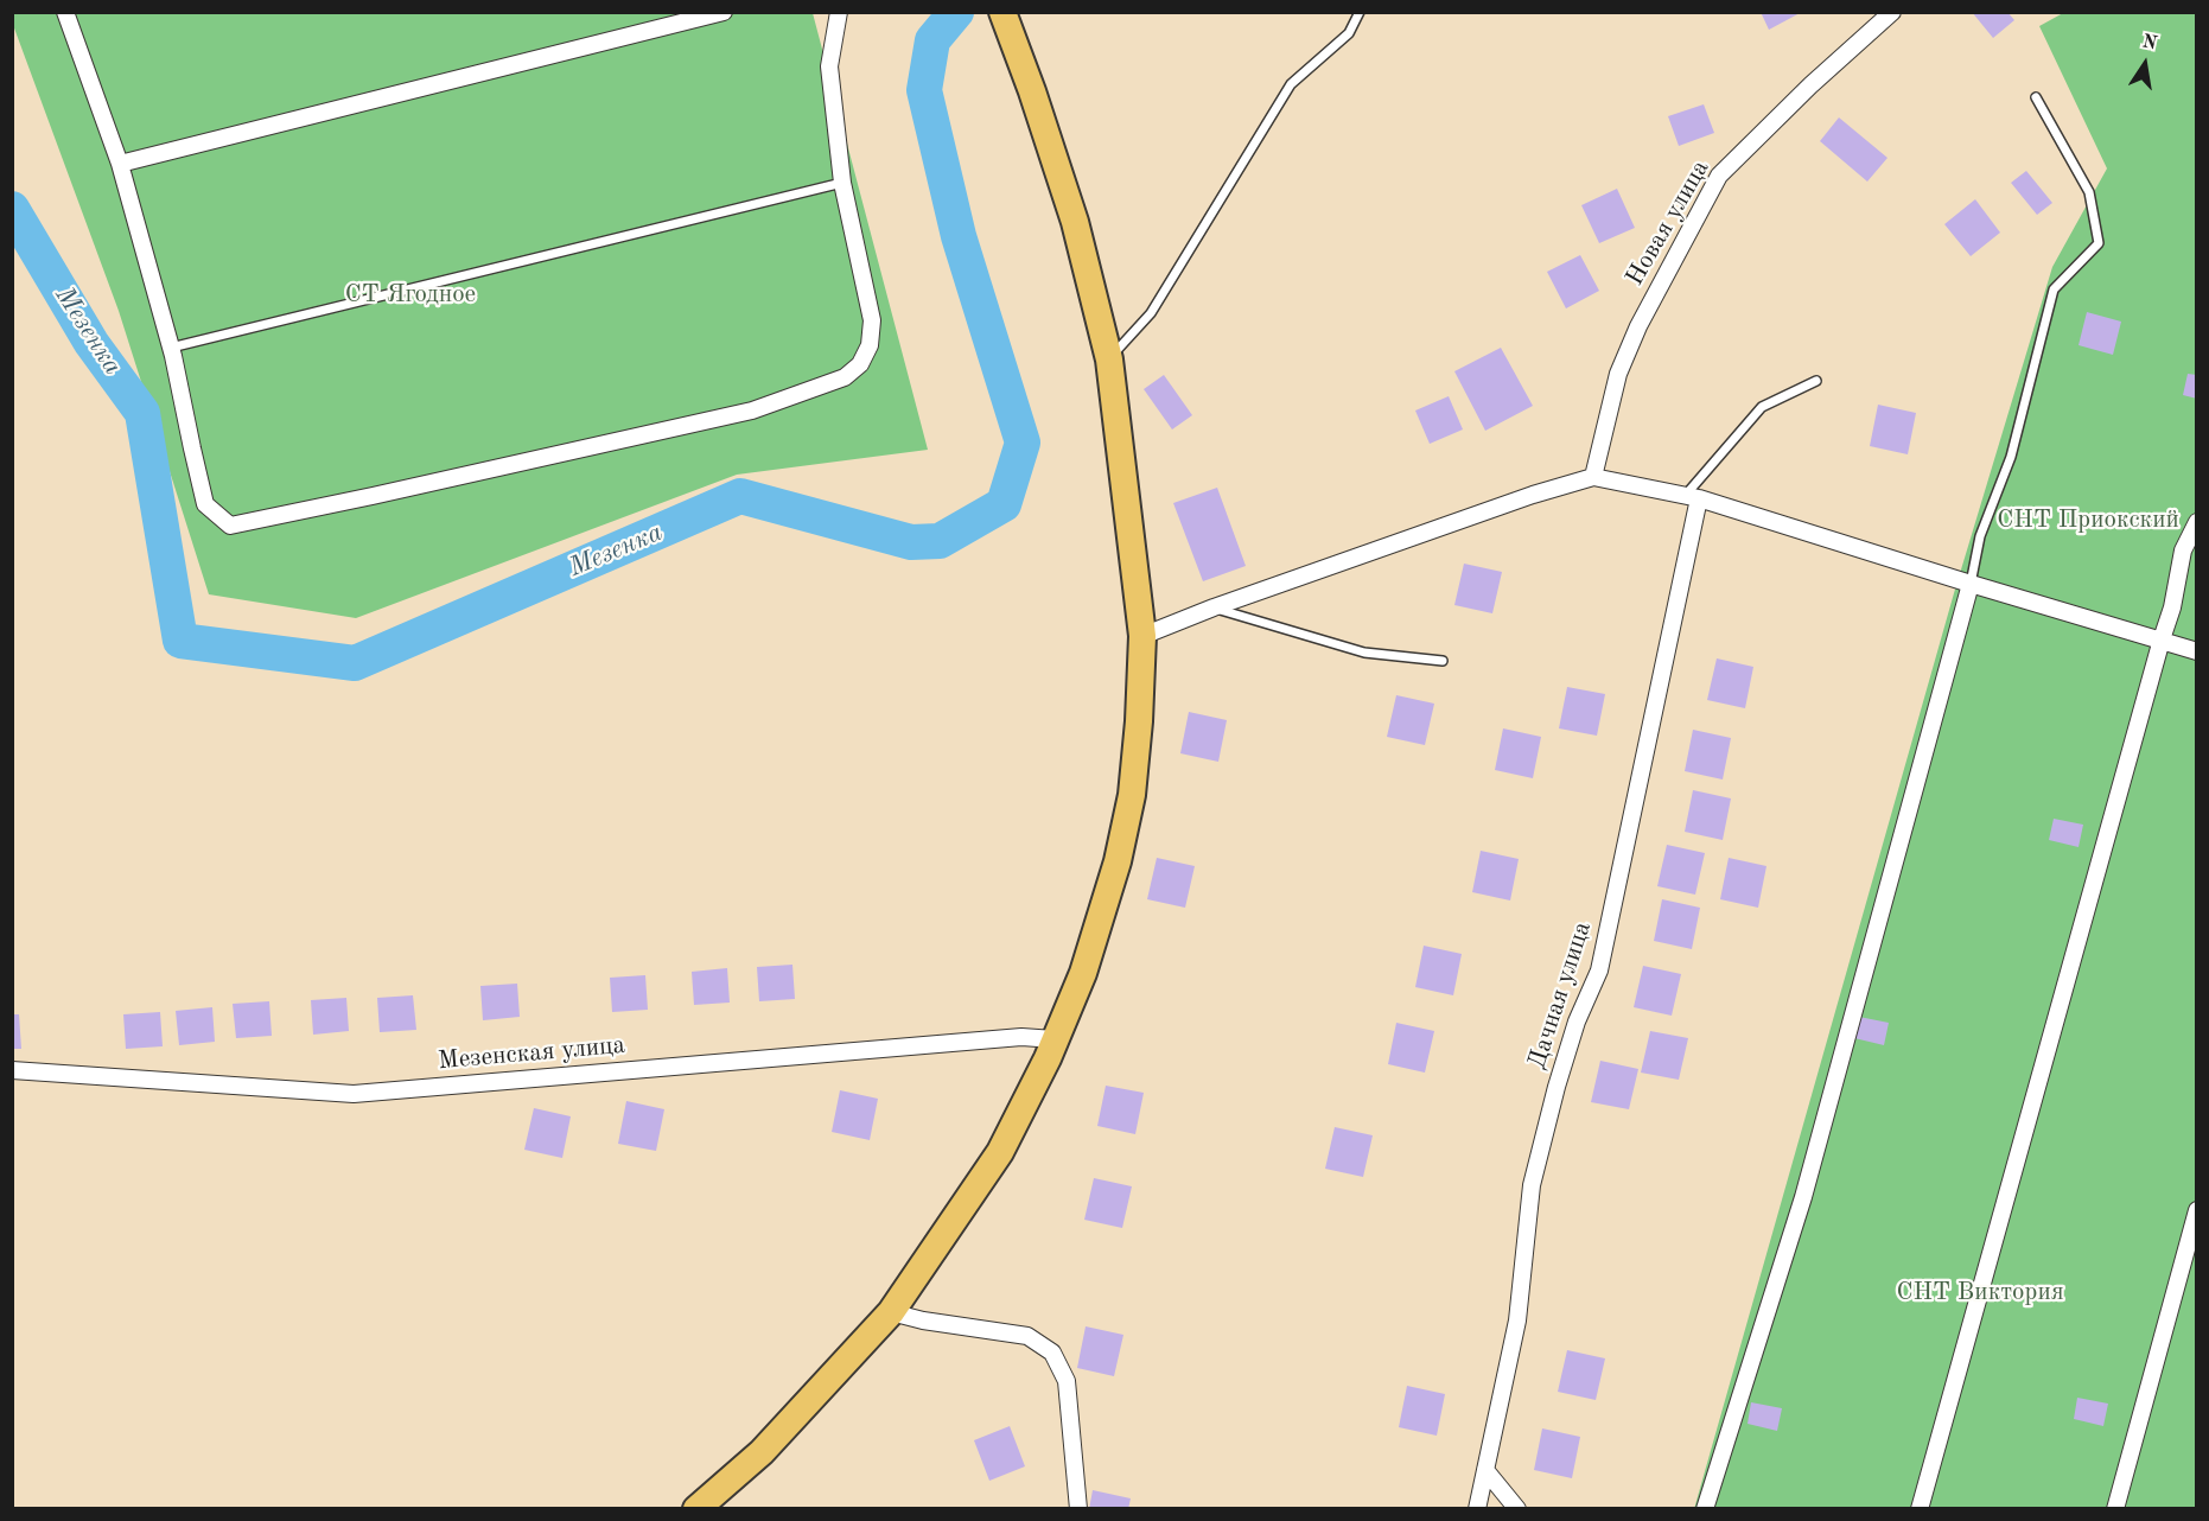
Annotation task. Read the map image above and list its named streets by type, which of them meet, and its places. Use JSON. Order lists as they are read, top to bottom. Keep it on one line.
{"streets":{"street":["Новая улица","Дачная улица","Мезенская улица"]},"water":["Мезенка"],"parks":["СТ Ягодное","СНТ Приокский","СНТ Виктория"],"north":"top"}
